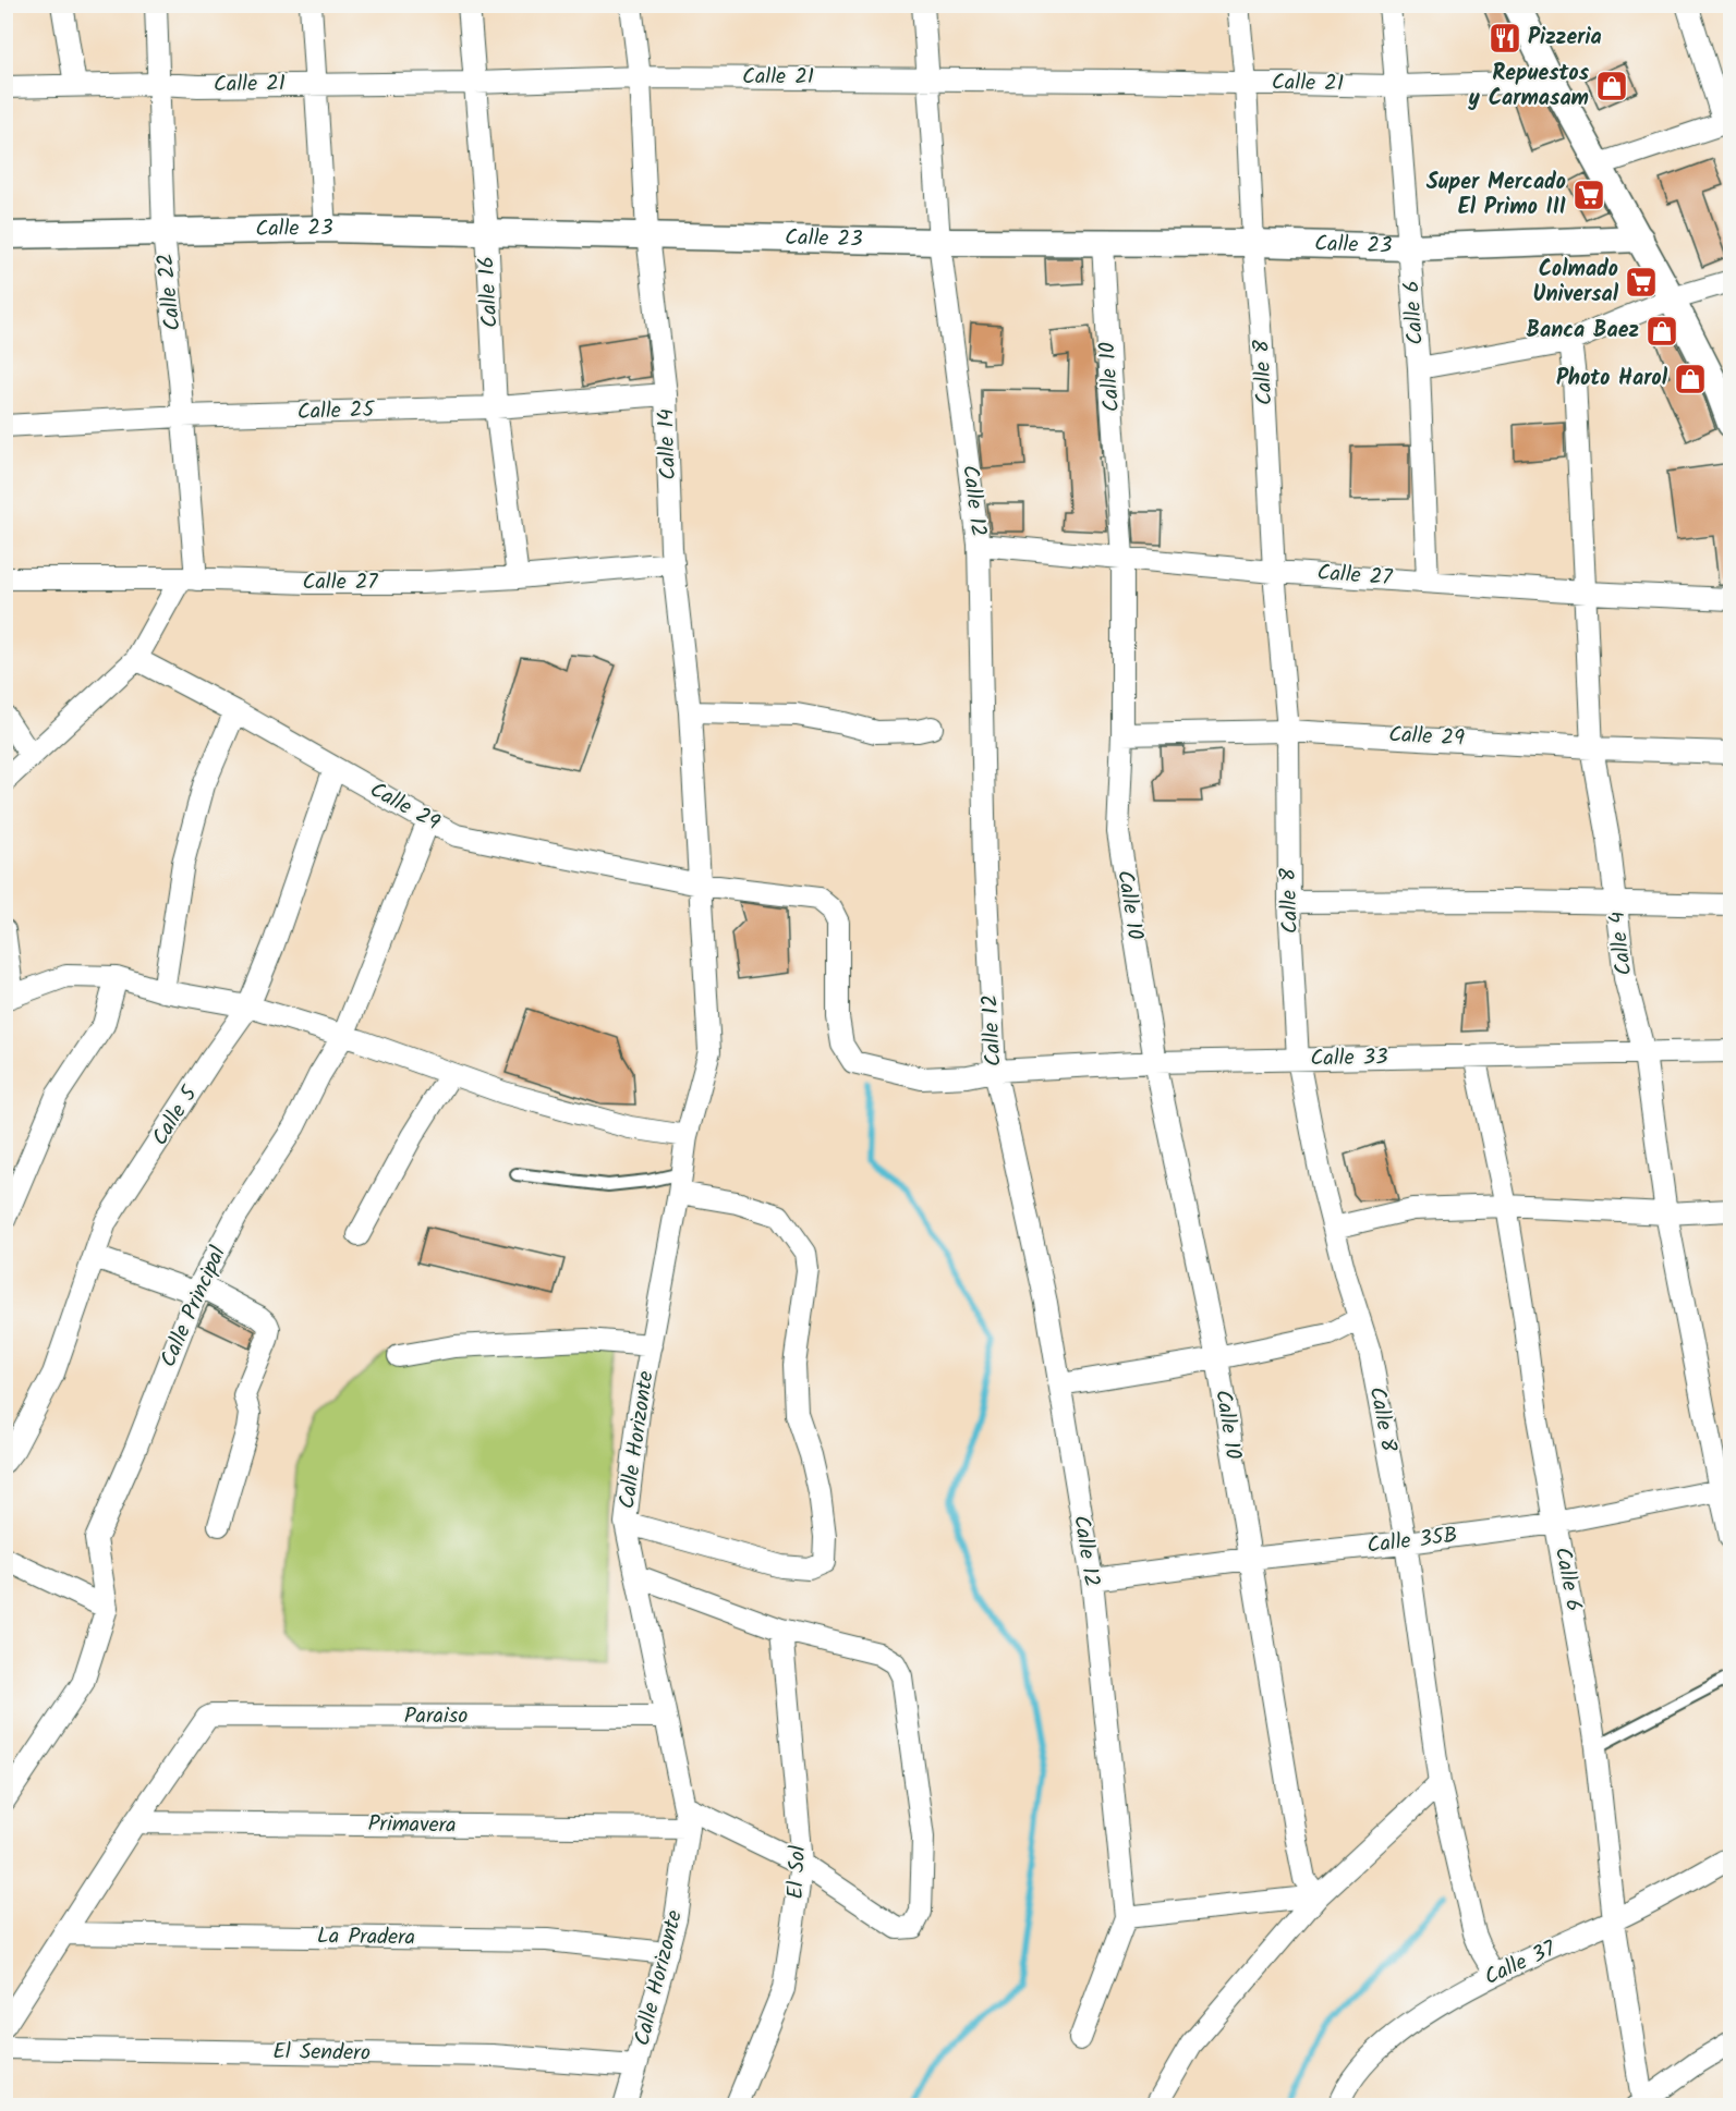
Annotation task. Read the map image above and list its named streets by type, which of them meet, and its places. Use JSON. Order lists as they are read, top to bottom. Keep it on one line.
{"streets":{"street":["Calle 21","Calle 23","Calle 22","Calle 16","Calle 6","Calle 8","Calle 10","Calle 25","Calle 14","Calle 12","Calle 27","Calle 29","Calle 4","Calle 33","Calle 5","Calle Principal","Calle Horizonte","Calle 35B","Paraiso","Primavera","El Sol","La Pradera","Calle 37","El Sendero"]},"crossings":[["Calle 21","Calle 22"],["Calle 21","Calle 16"],["Calle 21","Calle 6"],["Calle 21","Calle 8"],["Calle 21","Calle 14"],["Calle 21","Calle 12"],["Calle 23","Calle 22"],["Calle 23","Calle 16"],["Calle 23","Calle 6"],["Calle 23","Calle 8"],["Calle 23","Calle 10"],["Calle 23","Calle 14"],["Calle 23","Calle 12"],["Calle 22","Calle 25"],["Calle 22","Calle 27"],["Calle 16","Calle 25"],["Calle 16","Calle 27"],["Calle 6","Calle 27"],["Calle 6","Calle 33"],["Calle 6","Calle 35B"],["Calle 6","Calle 37"],["Calle 8","Calle 27"],["Calle 8","Calle 29"],["Calle 8","Calle 33"],["Calle 8","Calle 35B"],["Calle 8","Calle 37"],["Calle 10","Calle 27"],["Calle 10","Calle 29"],["Calle 10","Calle 33"],["Calle 10","Calle 35B"],["Calle 25","Calle 14"],["Calle 14","Calle 27"],["Calle 14","Calle 29"],["Calle 14","Calle Horizonte"],["Calle 12","Calle 27"],["Calle 12","Calle 33"],["Calle 12","Calle 35B"],["Calle 27","Calle 4"],["Calle 29","Calle 4"],["Calle 29","Calle 33"],["Calle 29","Calle 5"],["Calle 29","Calle Principal"],["Calle 29","Calle Horizonte"],["Calle 4","Calle 33"],["Calle 4","Calle 35B"],["Calle Horizonte","Paraiso"],["Calle Horizonte","Primavera"],["Calle Horizonte","La Pradera"],["Calle Horizonte","El Sendero"],["Paraiso","Primavera"]],"places":{"restaurant":["Pizzeria"],"shop":["Repuestos y Carmasam","Banca Baez","Photo Harol"],"supermarket":["Super Mercado El Primo III","Colmado Universal"]}}
